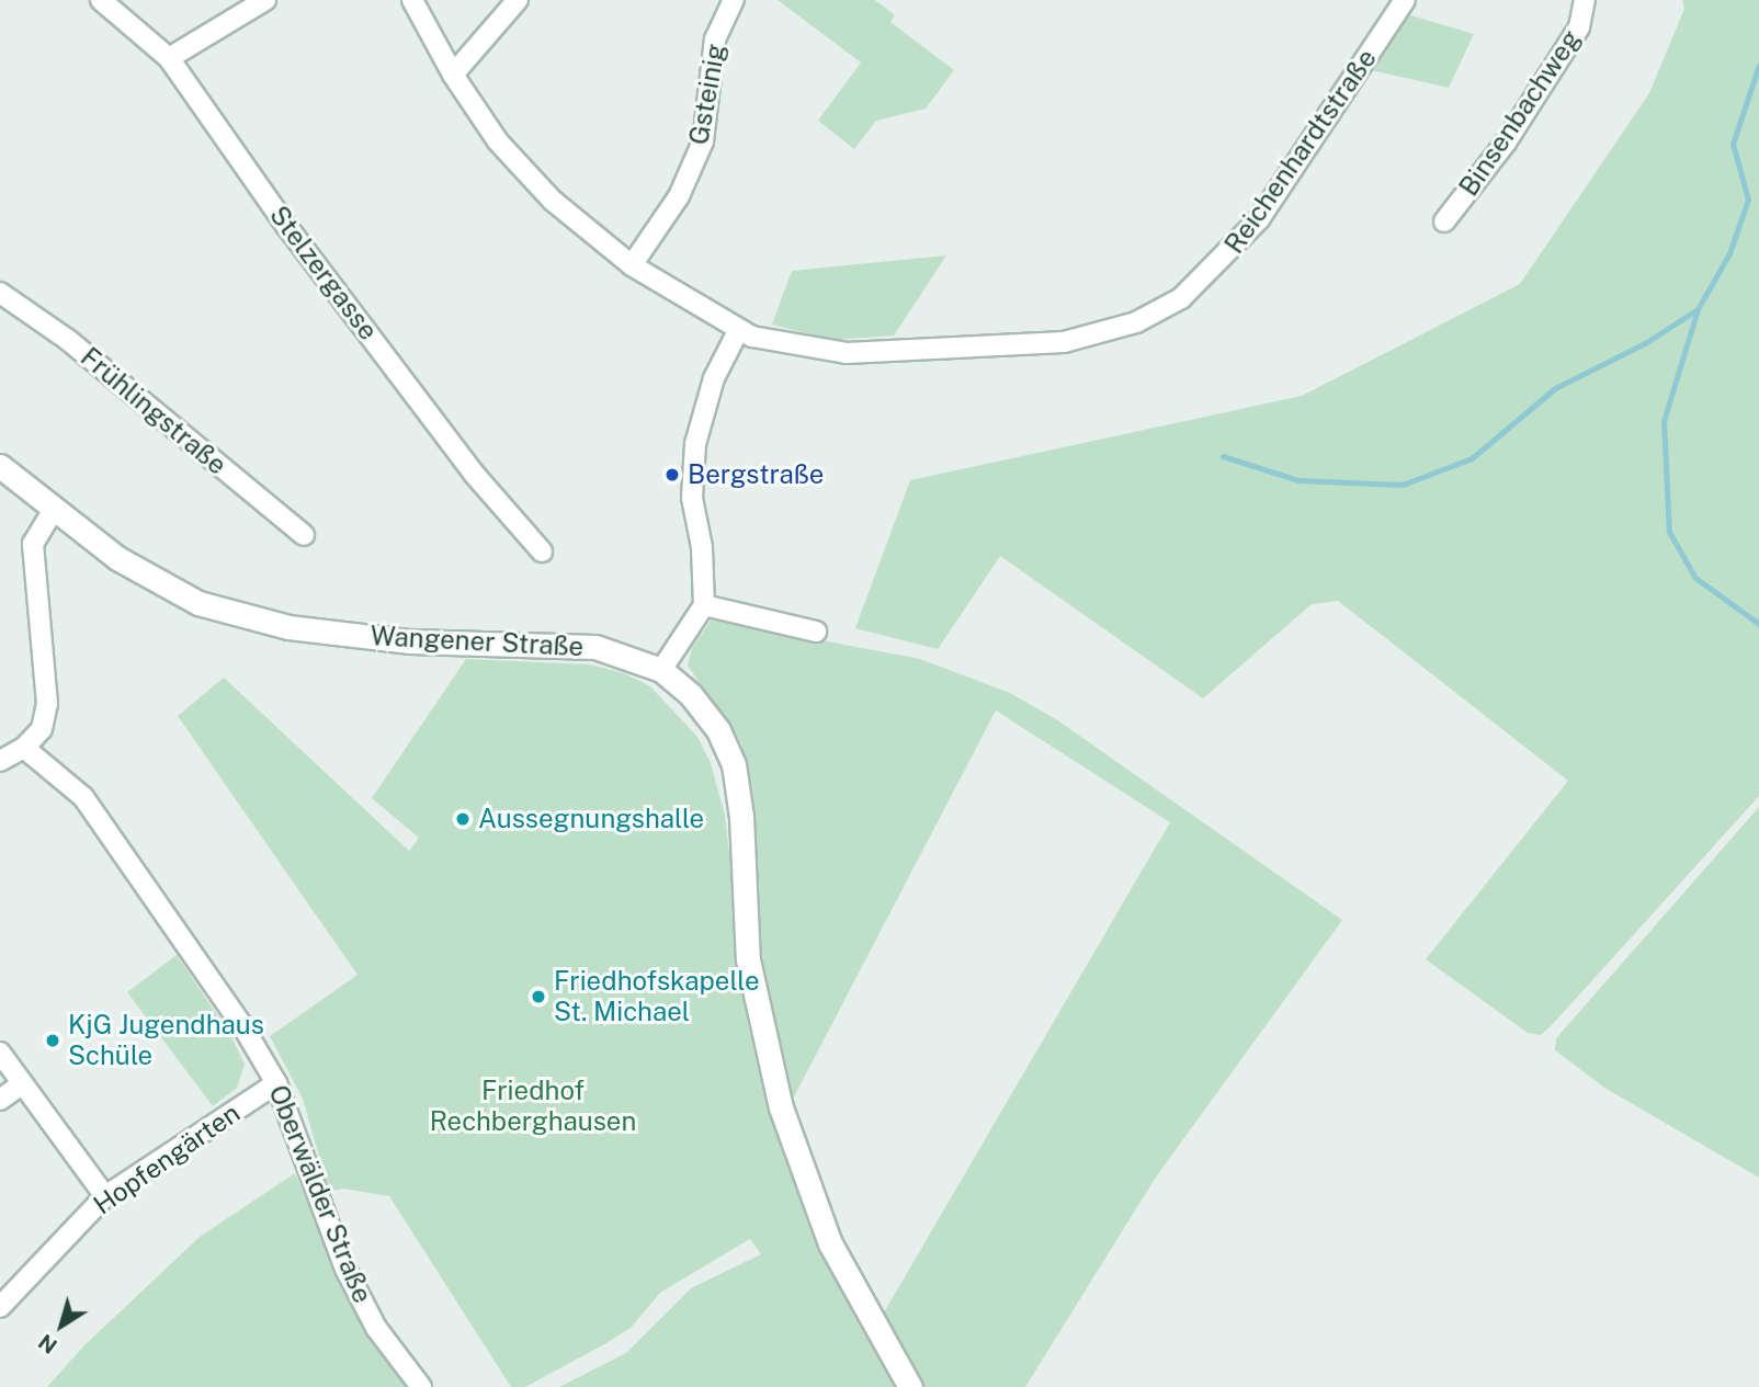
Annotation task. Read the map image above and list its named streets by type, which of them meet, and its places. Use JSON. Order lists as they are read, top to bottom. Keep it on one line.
{"streets":{"street":["Gsteinig","Binsenbachweg","Reichenhardtstraße","Stelzergasse","Frühlingstraße","Wangener Straße","Hopfengärten","Oberwälder Straße"]},"crossings":[["Hopfengärten","Oberwälder Straße"]],"parks":["Friedhof Rechberghausen"],"places":["Bergstraße","Aussegnungshalle","Friedhofskapelle St. Michael","KjG Jugendhaus Schüle"],"north":"bottom left"}
